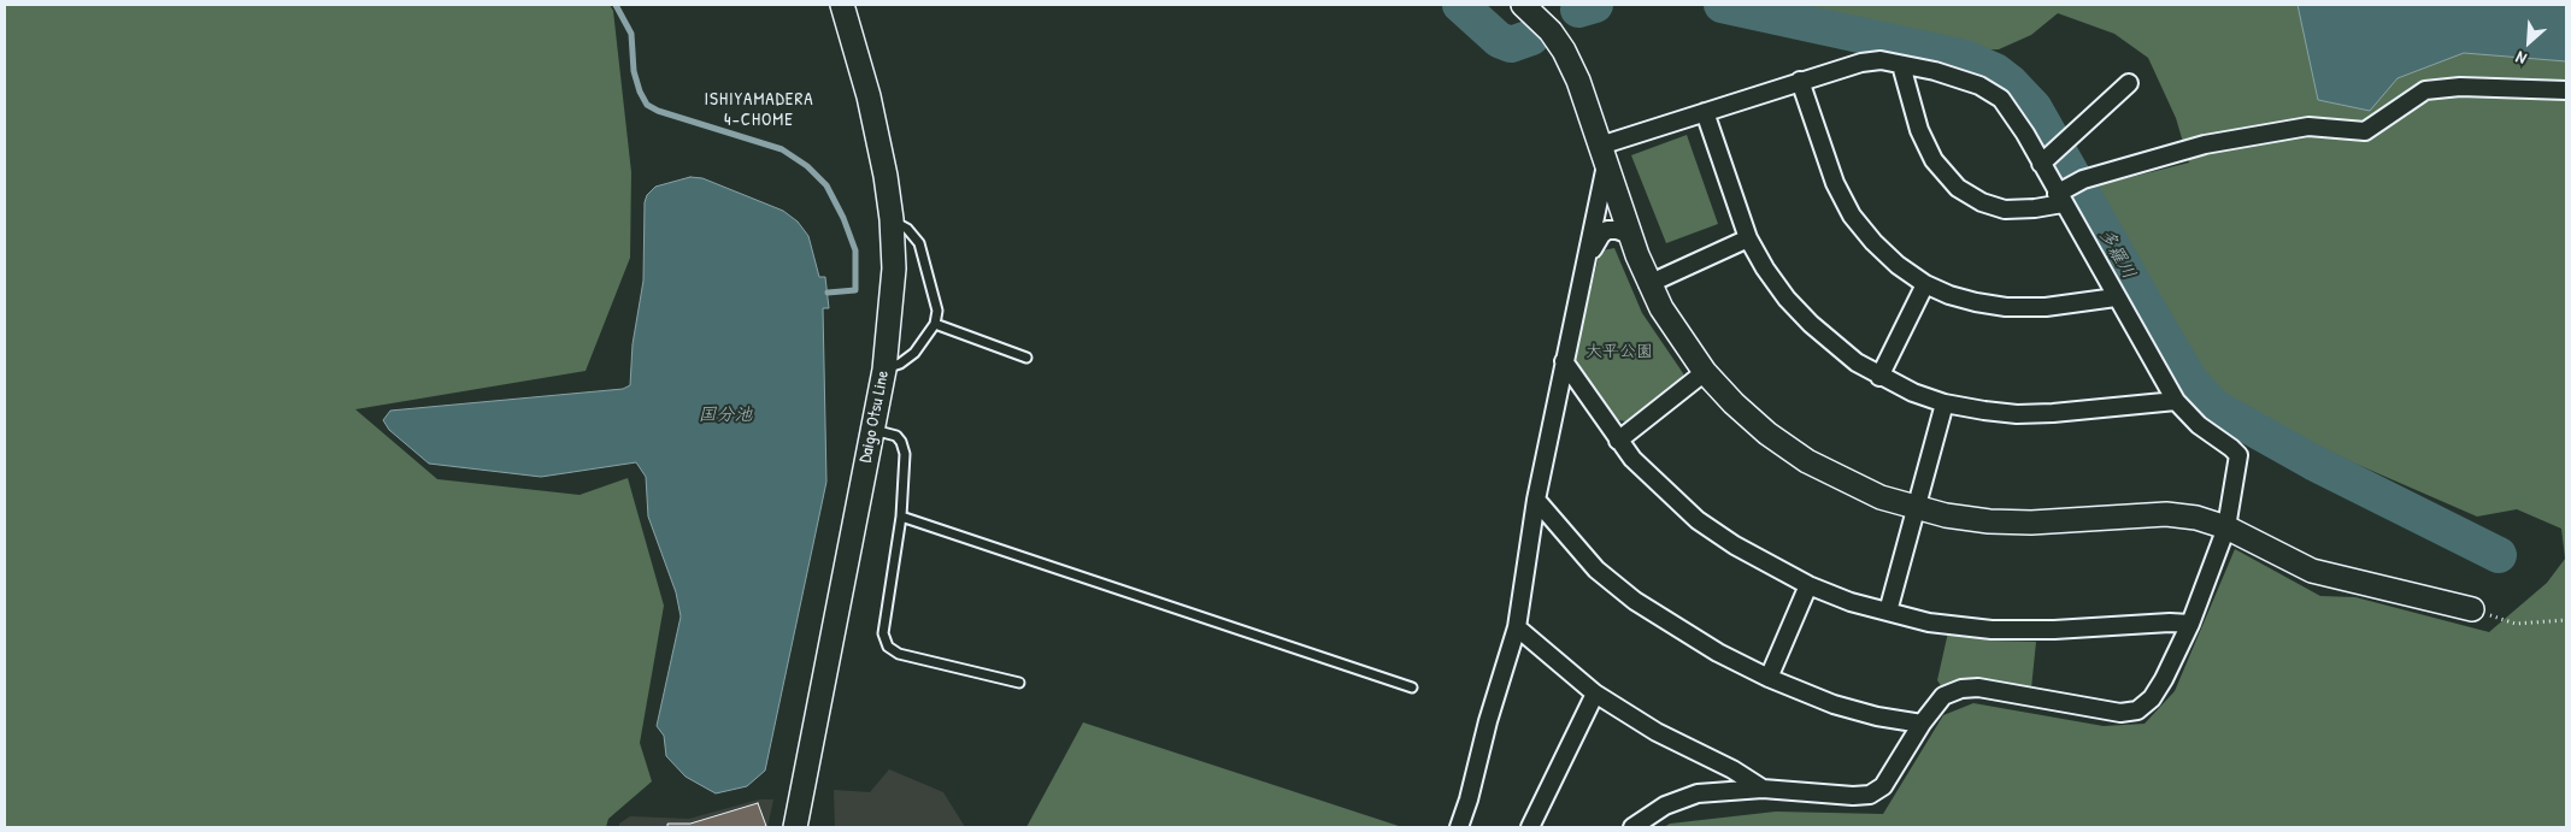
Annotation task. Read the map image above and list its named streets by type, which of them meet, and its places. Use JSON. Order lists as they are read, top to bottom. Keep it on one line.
{"streets":{"street":["Daigo Otsu Line"]},"districts":["ISHIYAMADERA 4-CHOME"],"water":["多羅川","国分池"],"parks":["大平公園"],"north":"bottom left"}
